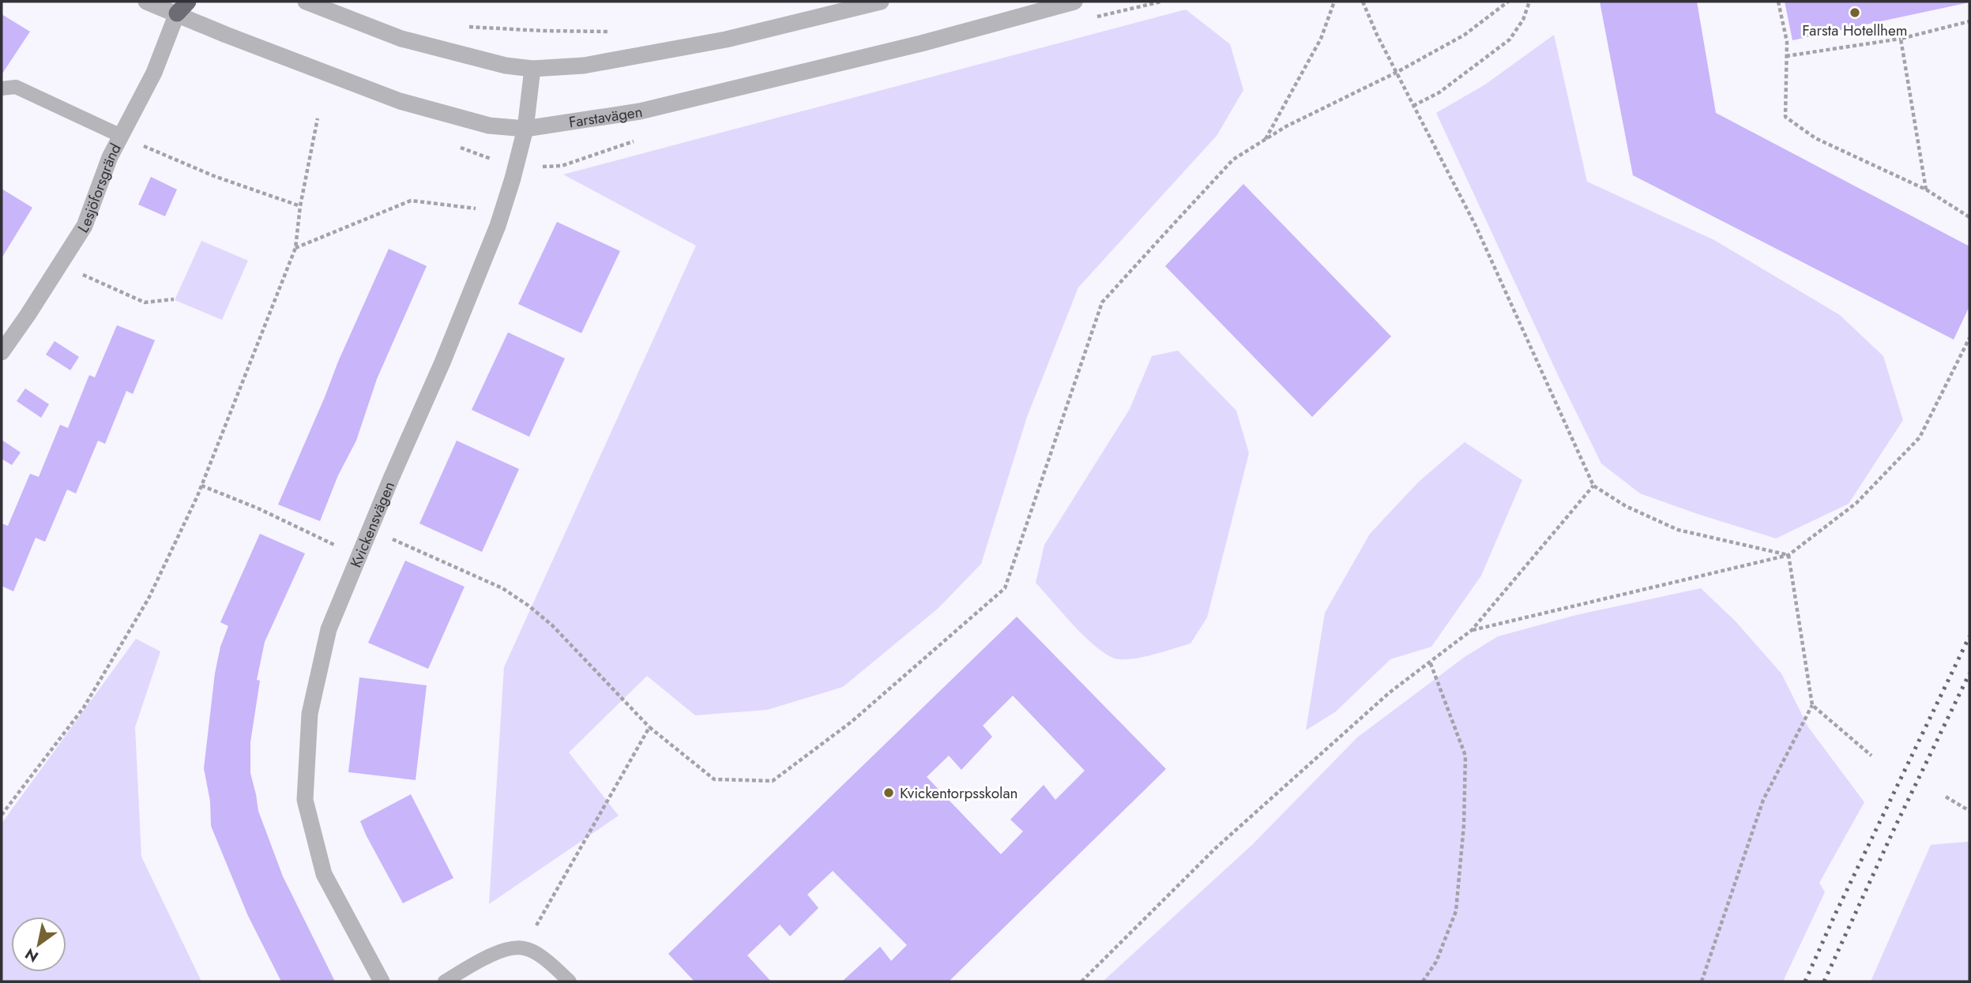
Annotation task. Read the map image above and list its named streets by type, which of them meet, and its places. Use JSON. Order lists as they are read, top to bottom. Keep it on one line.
{"streets":{"street":["Farstavägen","Lesjöforsgränd","Kvickensvägen"]},"crossings":[["Farstavägen","Lesjöforsgränd"],["Farstavägen","Kvickensvägen"]],"places":["Farsta Hotellhem","Kvickentorpsskolan"],"north":"bottom left"}
